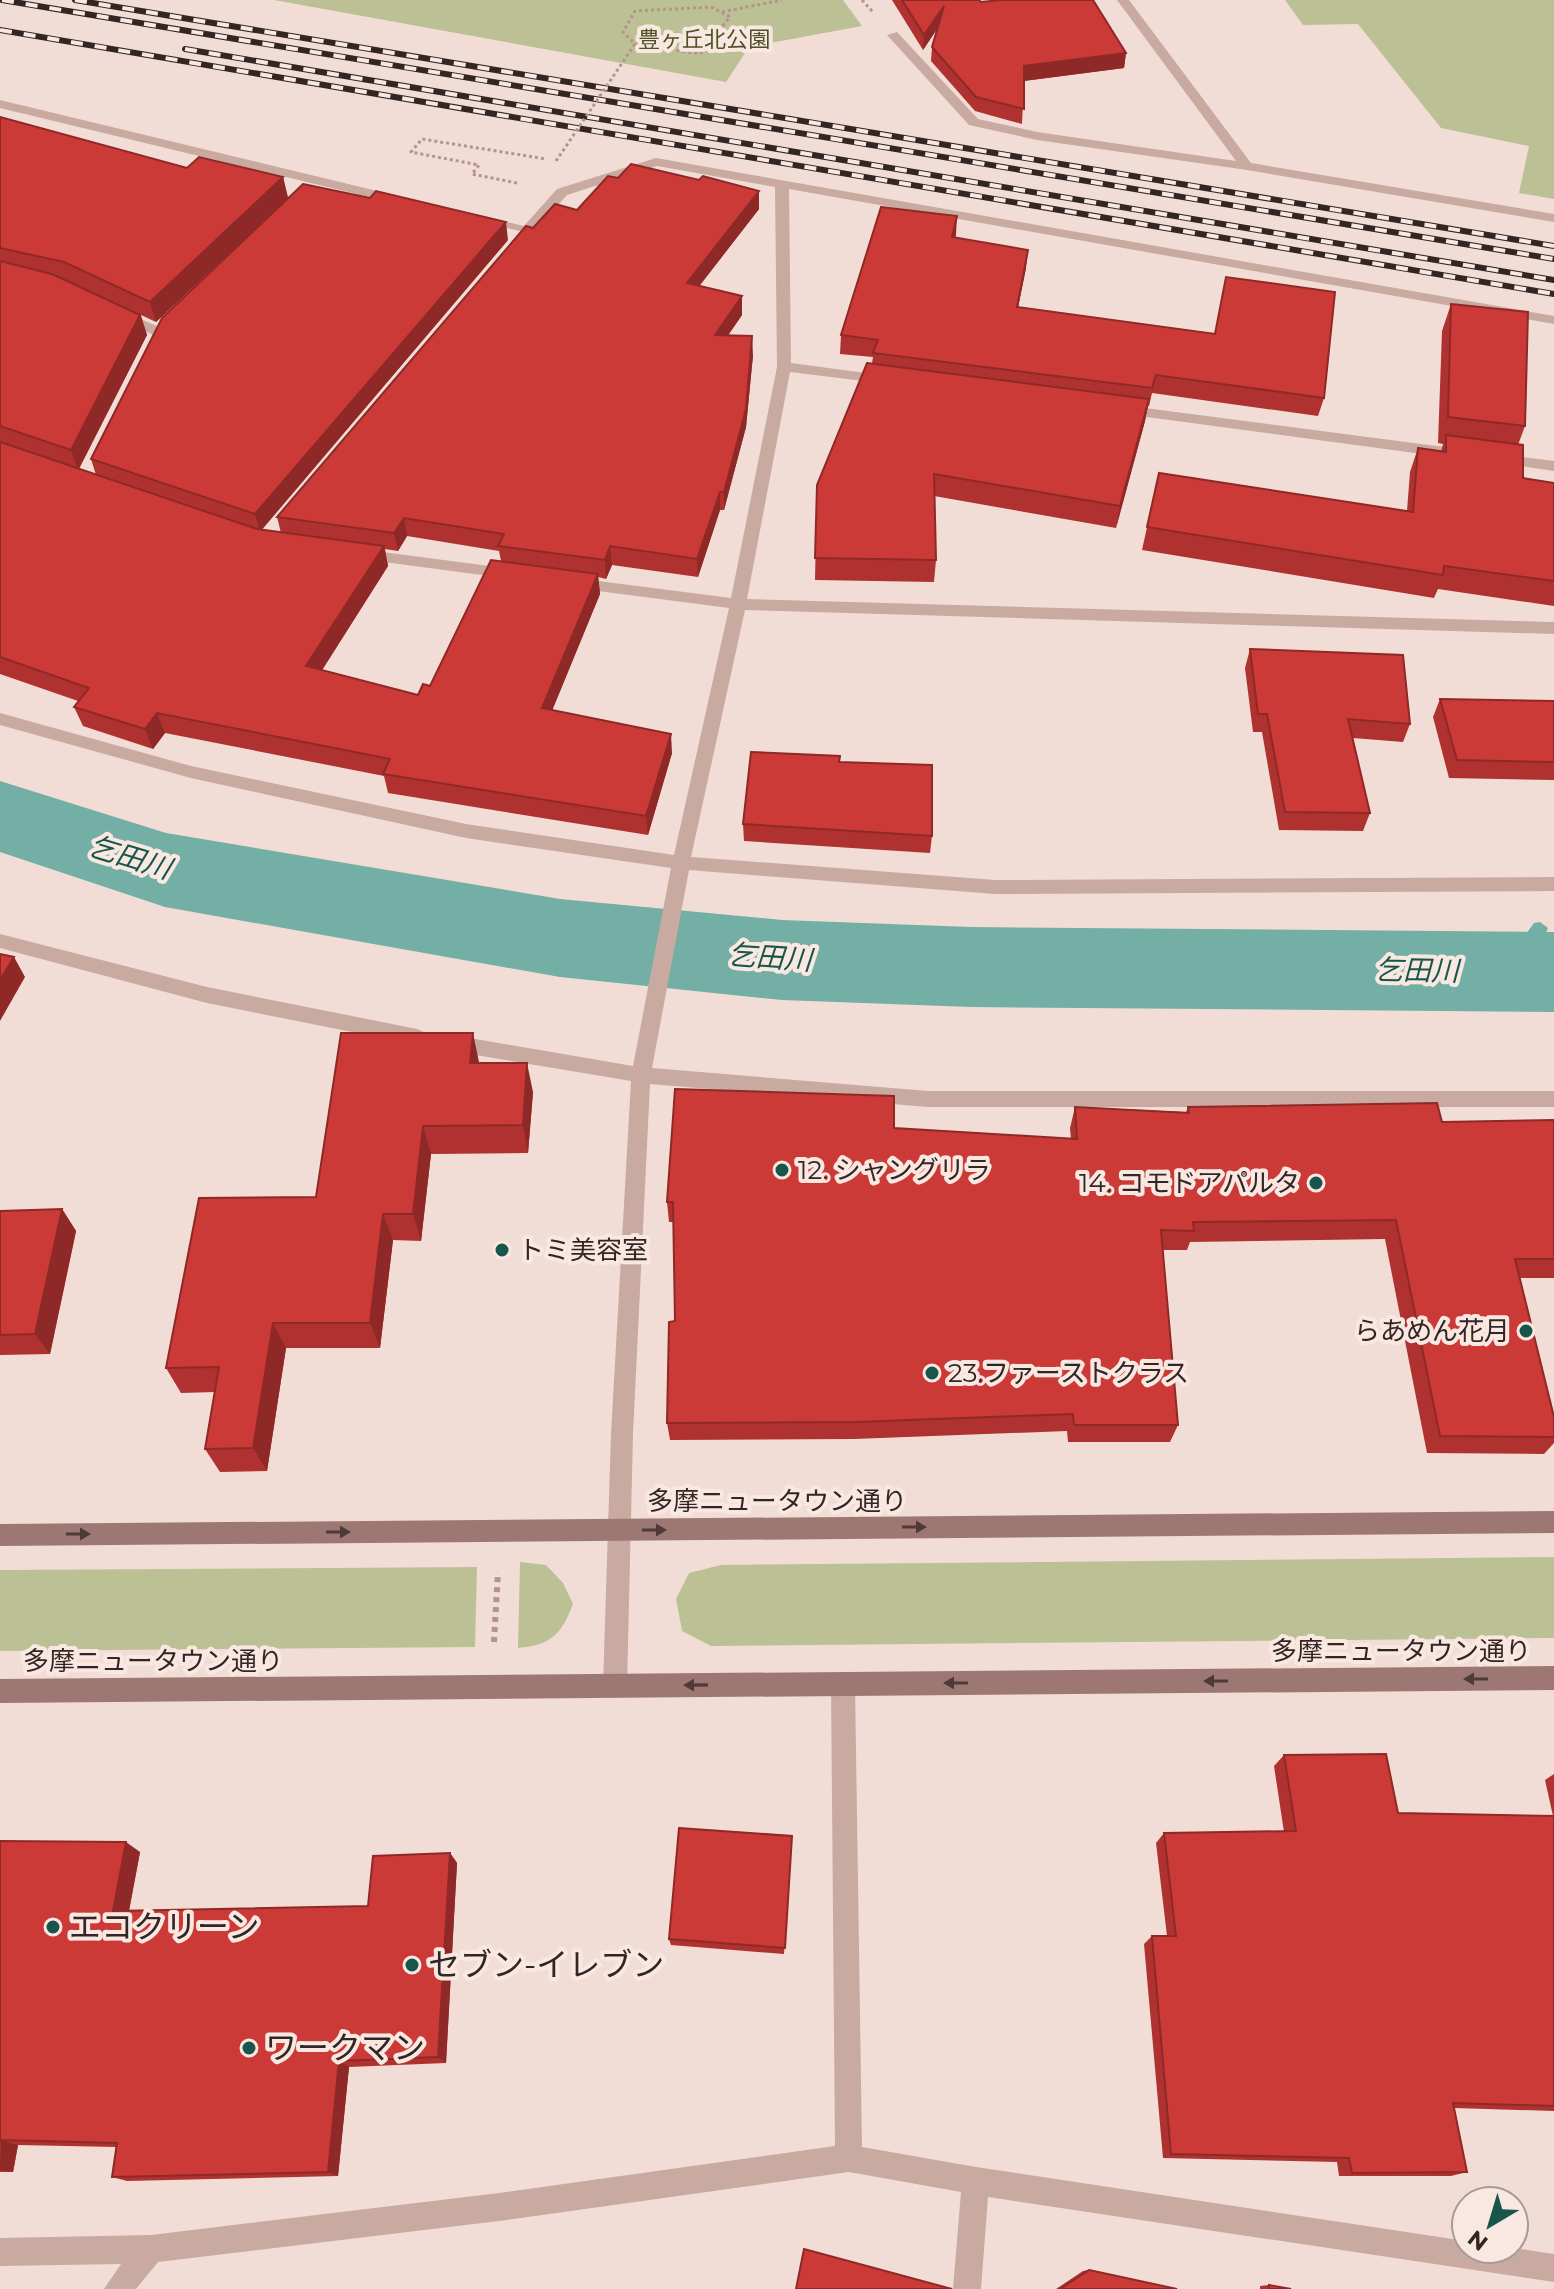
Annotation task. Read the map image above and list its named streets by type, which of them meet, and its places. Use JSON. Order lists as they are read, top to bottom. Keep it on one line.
{"streets":{"main road":["多摩ニュータウン通り"]},"water":["乞田川"],"parks":["豊ヶ丘北公園"],"places":["12. シャングリラ","14. コモドアパルタ","トミ美容室","らあめん花月","23.ファーストクラス","エコクリーン","セブン-イレブン","ワークマン"],"north":"bottom left"}
